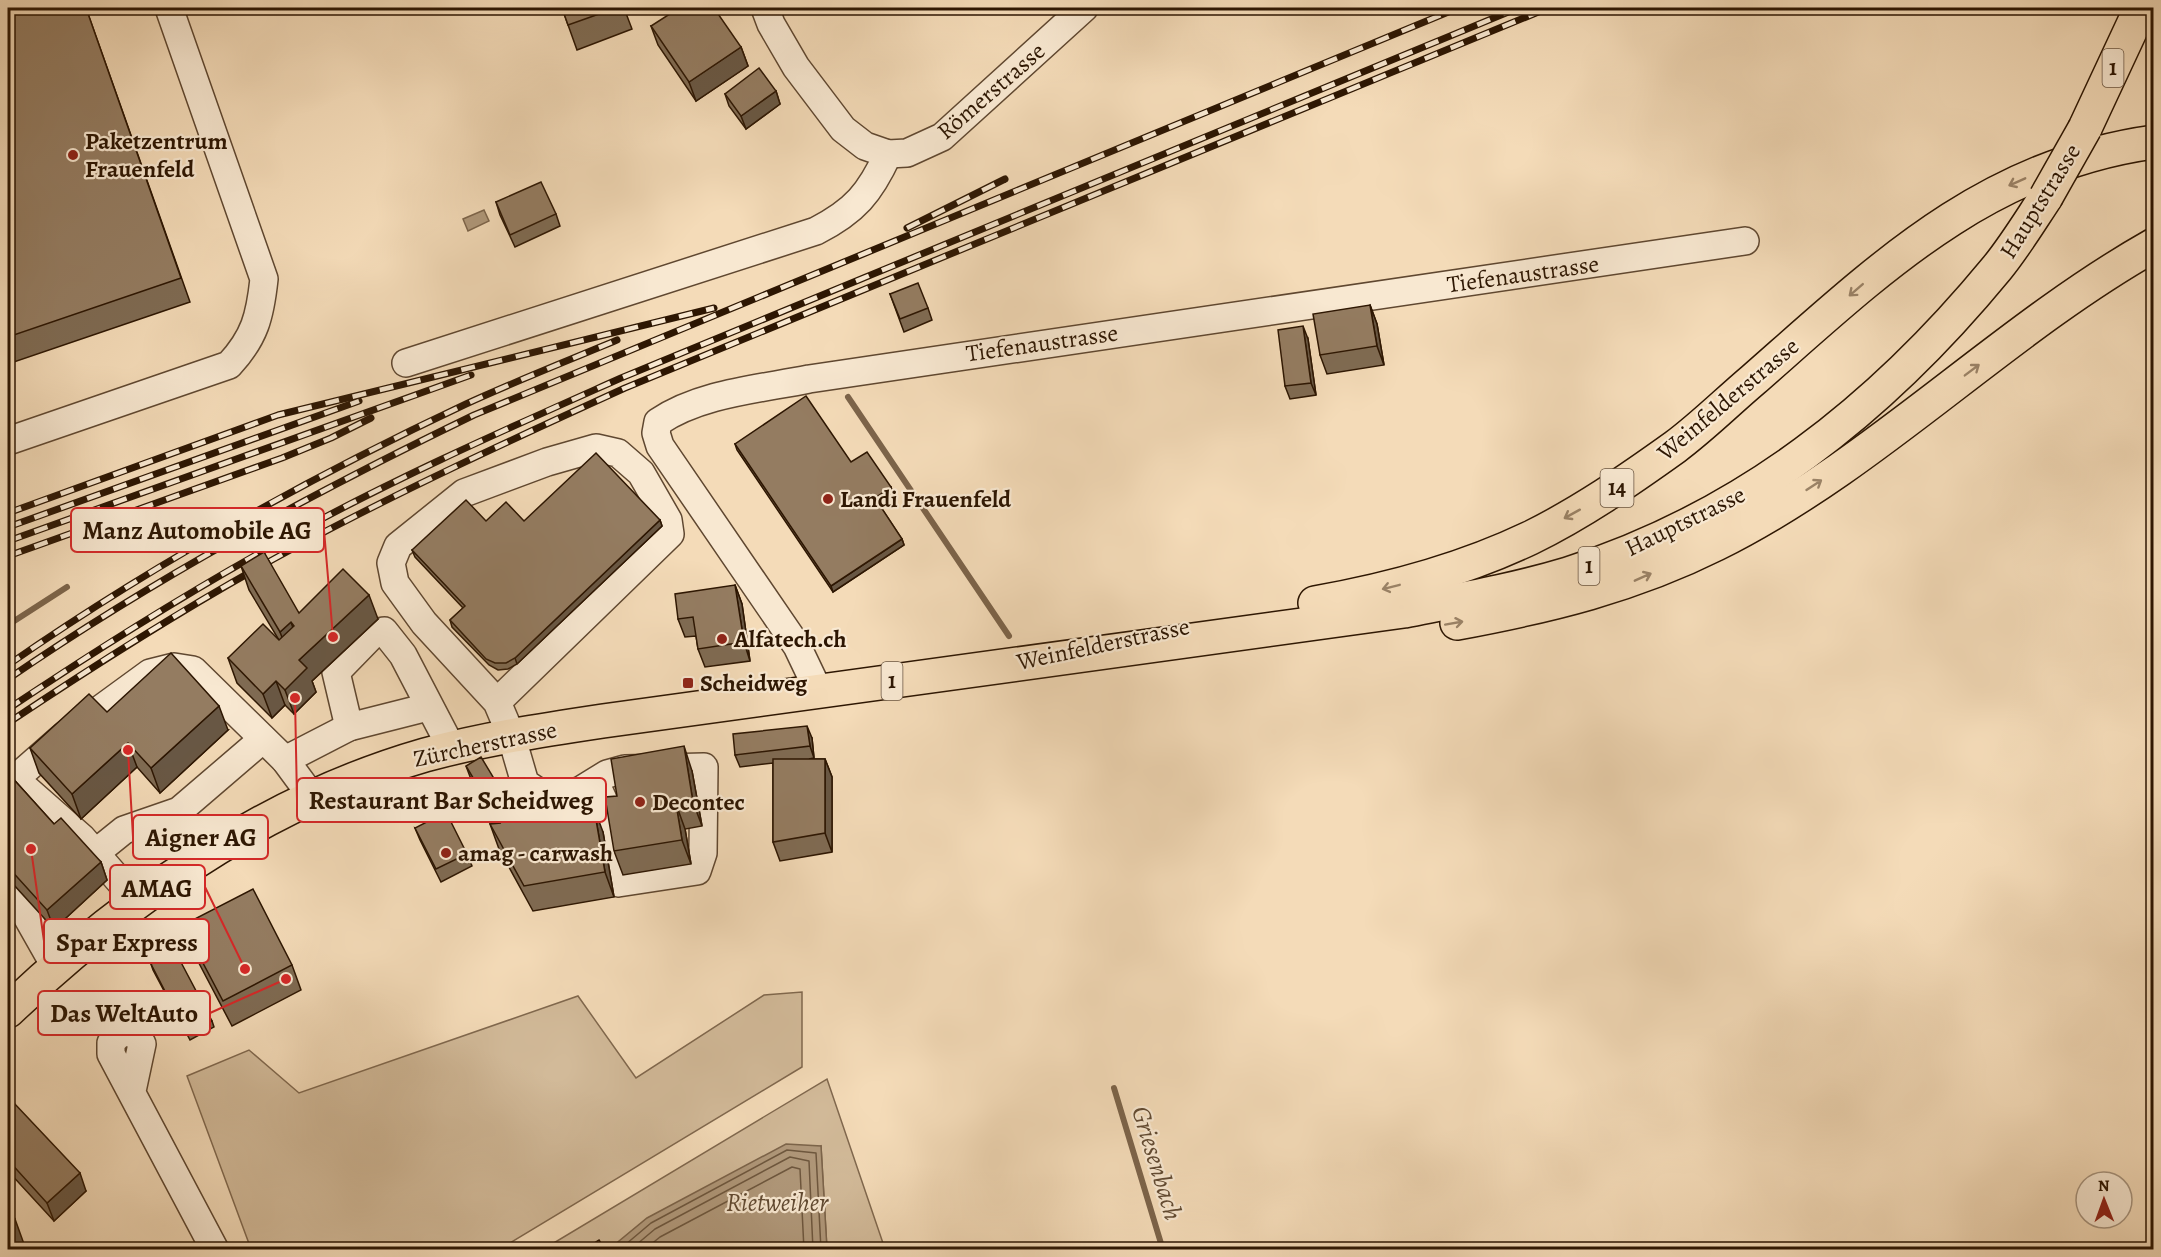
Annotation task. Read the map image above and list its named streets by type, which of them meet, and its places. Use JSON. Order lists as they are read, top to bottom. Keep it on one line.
{"streets":{"main road":["1","Hauptstrasse","Weinfelderstrasse","14","Zürcherstrasse"],"street":["Römerstrasse","Tiefenaustrasse"]},"crossings":[["Hauptstrasse","Weinfelderstrasse"],["Hauptstrasse","Zürcherstrasse"],["Tiefenaustrasse","Zürcherstrasse"],["Weinfelderstrasse","Zürcherstrasse"]],"water":["Griesenbach","Rietweiher"],"places":{"other":["Paketzentrum Frauenfeld","Landi Frauenfeld","Manz Automobile AG","Alfatech.ch","Restaurant Bar Scheidweg","Aigner AG","Decontec","Spar Express","amag - carwash","AMAG","Das WeltAuto"],"transit":["Scheidweg"]},"north":"top"}
